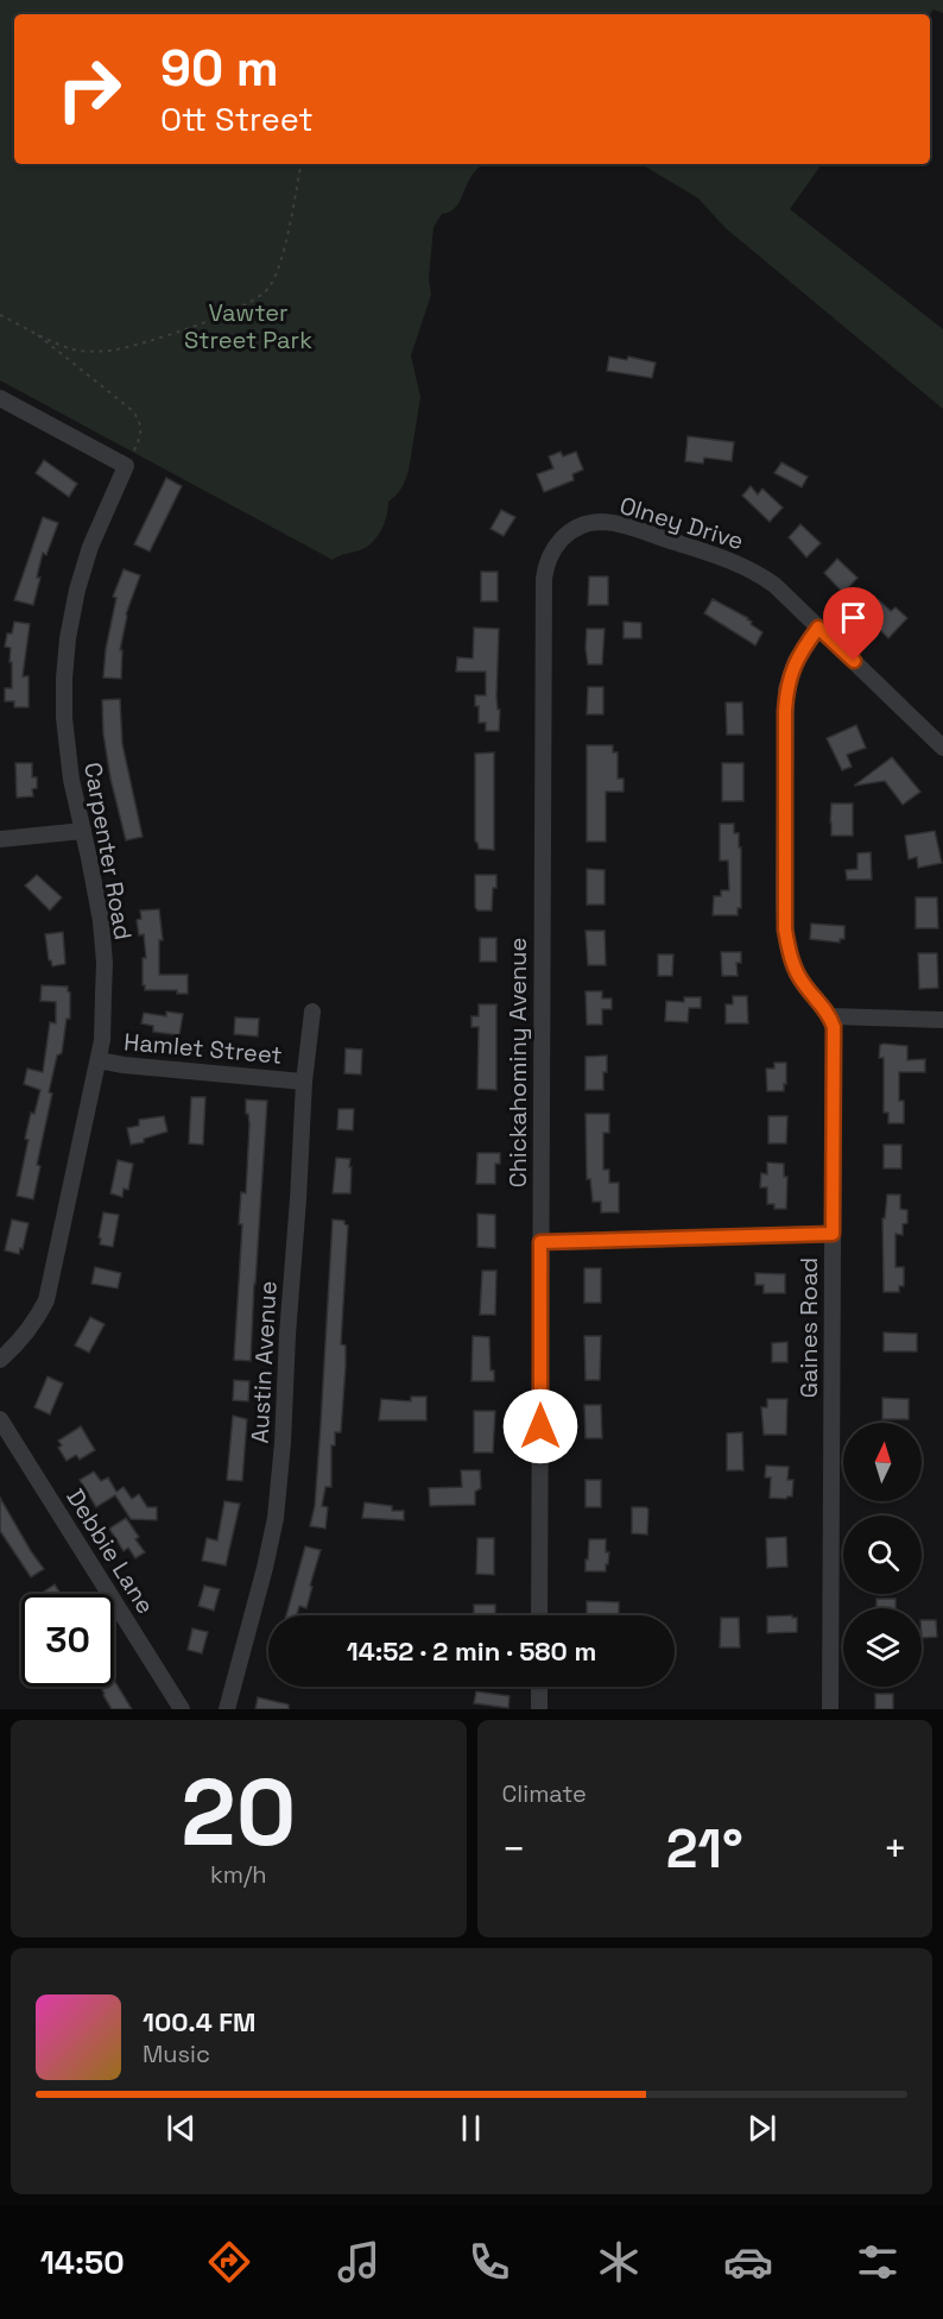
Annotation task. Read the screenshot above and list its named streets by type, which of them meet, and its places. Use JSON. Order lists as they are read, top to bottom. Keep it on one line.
{"streets":{"street":["Olney Drive","Carpenter Road","Hamlet Street","Chickahominy Avenue","Gaines Road","Austin Avenue","Debbie Lane"]},"crossings":[["Olney Drive","Chickahominy Avenue"],["Carpenter Road","Hamlet Street"],["Hamlet Street","Austin Avenue"]],"parks":["Vawter Street Park"],"north":"top","page":{"turn":["90 m","Ott Street"],"limit":"30","trip":"14:52 · 2 min · 580 m","tile":[["20","km/h"],"Climate"],"heat":["−","21°","+"],"song":["100.4 FM","Music"],"tabs":"14:50"}}
